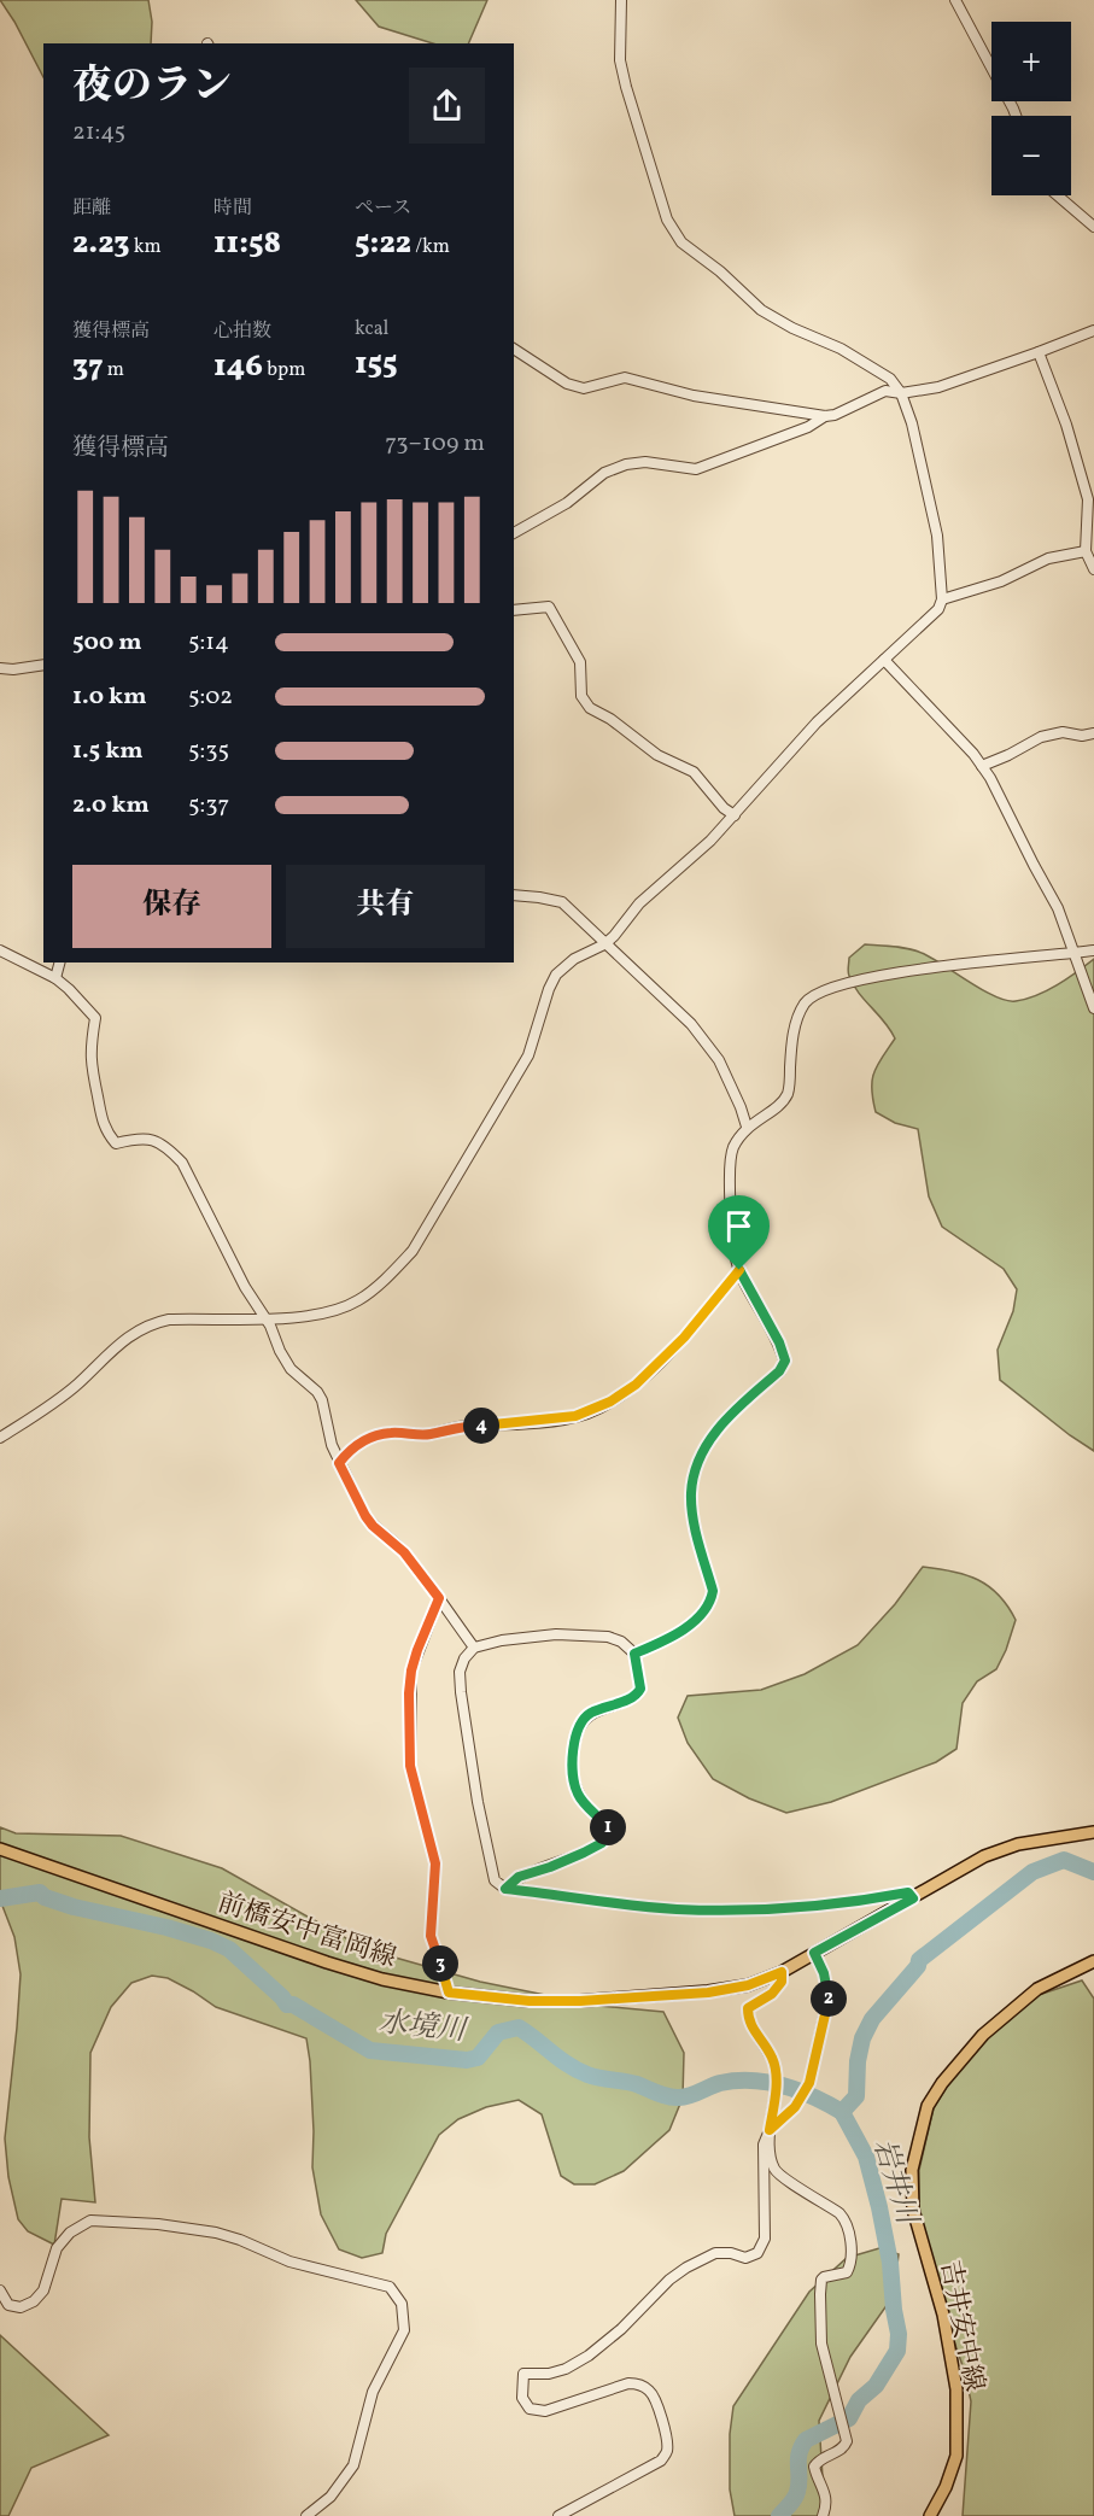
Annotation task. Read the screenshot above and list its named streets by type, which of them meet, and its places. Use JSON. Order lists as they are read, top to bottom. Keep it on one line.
{"streets":{"main road":["前橋安中富岡線","吉井安中線"]},"water":["水境川","岩井川"],"page":{"map_buttons":["+","−"],"heading":["夜のラン","21:45"],"stats":[["距離","2.23 km"],["時間","11:58"],["ペース","5:22 /km"],["獲得標高","37 m"],["心拍数","146 bpm"],["kcal","155"]],"chart":["獲得標高","73–109 m"],"list":[{"name":"500 m","note":"5:14"},{"name":"1.0 km","note":"5:02"},{"name":"1.5 km","note":"5:35"},{"name":"2.0 km","note":"5:37"}],"buttons":["保存","共有"],"pins":["4","1","3","2"]}}
